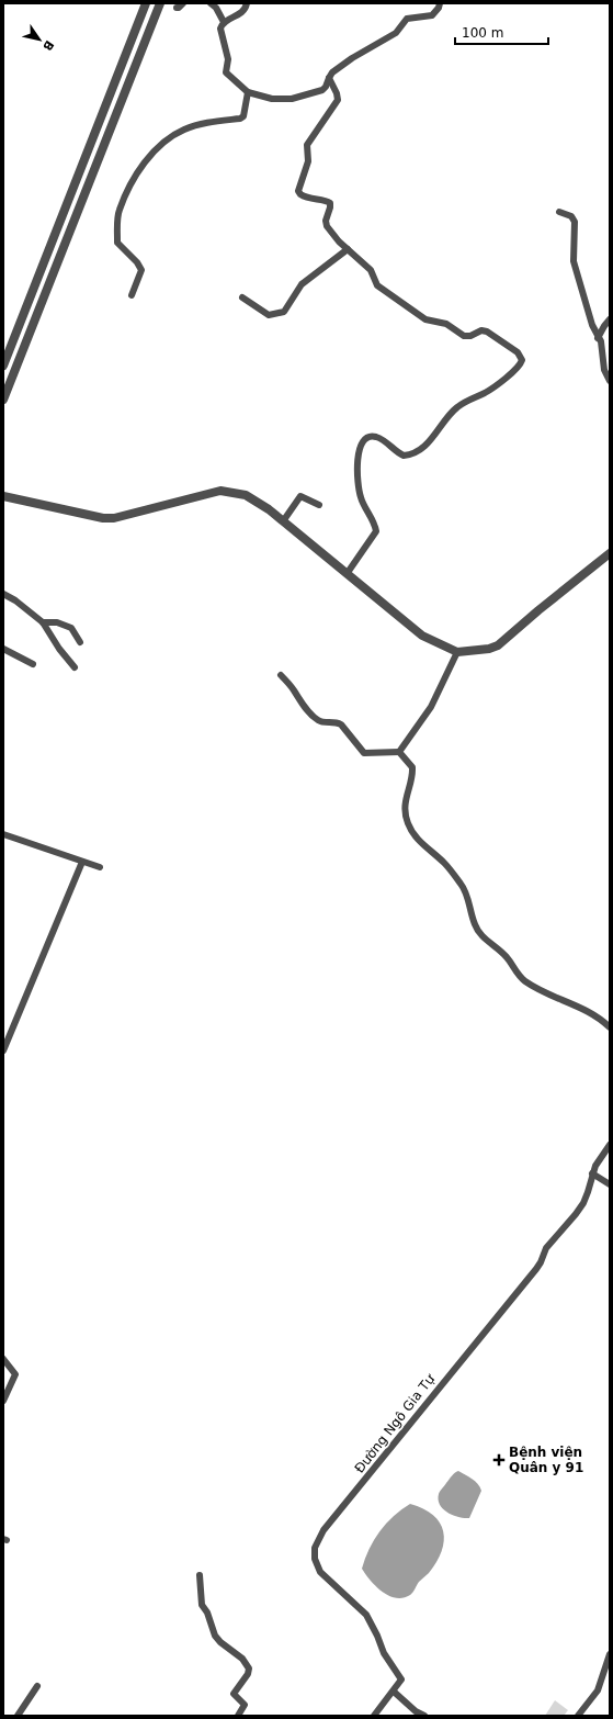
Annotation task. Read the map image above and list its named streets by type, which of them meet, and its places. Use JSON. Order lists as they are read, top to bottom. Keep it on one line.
{"streets":{"street":["Đường Ngô Gia Tự"]},"places":{"health":["Bệnh viện Quân y 91"]},"scale_bar":"100 m","north":"bottom right"}
